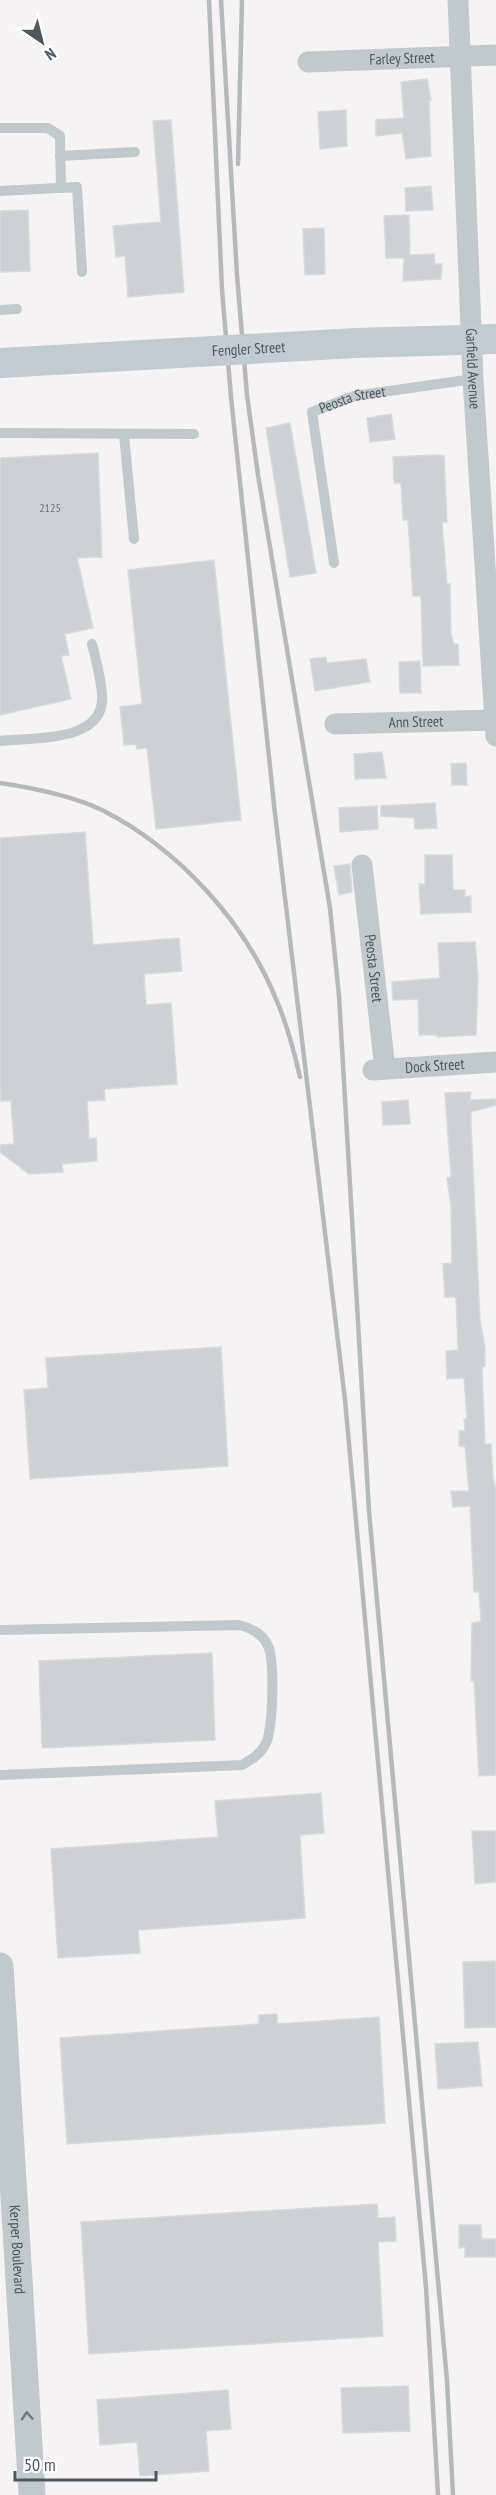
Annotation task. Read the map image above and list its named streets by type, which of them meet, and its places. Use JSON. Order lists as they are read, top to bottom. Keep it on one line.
{"streets":{"main road":["Fengler Street"],"street":["Farley Street","Garfield Avenue","Peosta Street","Ann Street","Dock Street","Kerper Boulevard"]},"crossings":[["Farley Street","Garfield Avenue"],["Fengler Street","Garfield Avenue"],["Garfield Avenue","Peosta Street"],["Garfield Avenue","Ann Street"],["Peosta Street","Dock Street"]],"one_way":["Kerper Boulevard"],"house_numbers":["2125"],"scale_bar":"50 m","north":"bottom right"}
